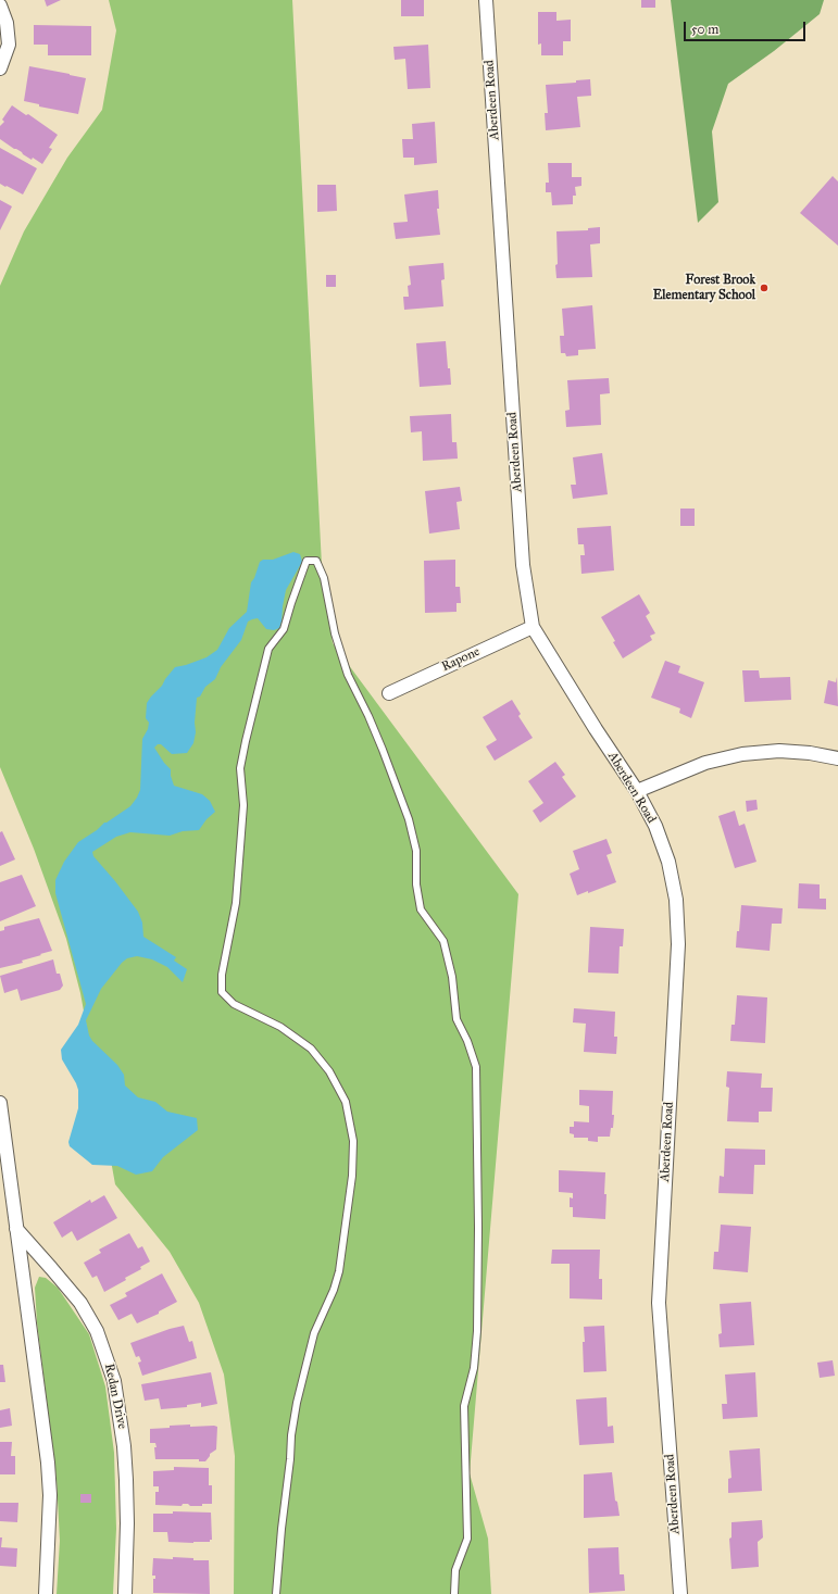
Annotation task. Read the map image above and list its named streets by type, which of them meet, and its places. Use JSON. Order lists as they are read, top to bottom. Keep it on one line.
{"streets":{"street":["Aberdeen Road","Rapone","Redan Drive"]},"crossings":[["Aberdeen Road","Rapone"]],"places":["Forest Brook Elementary School"],"scale_bar":"50 m"}
